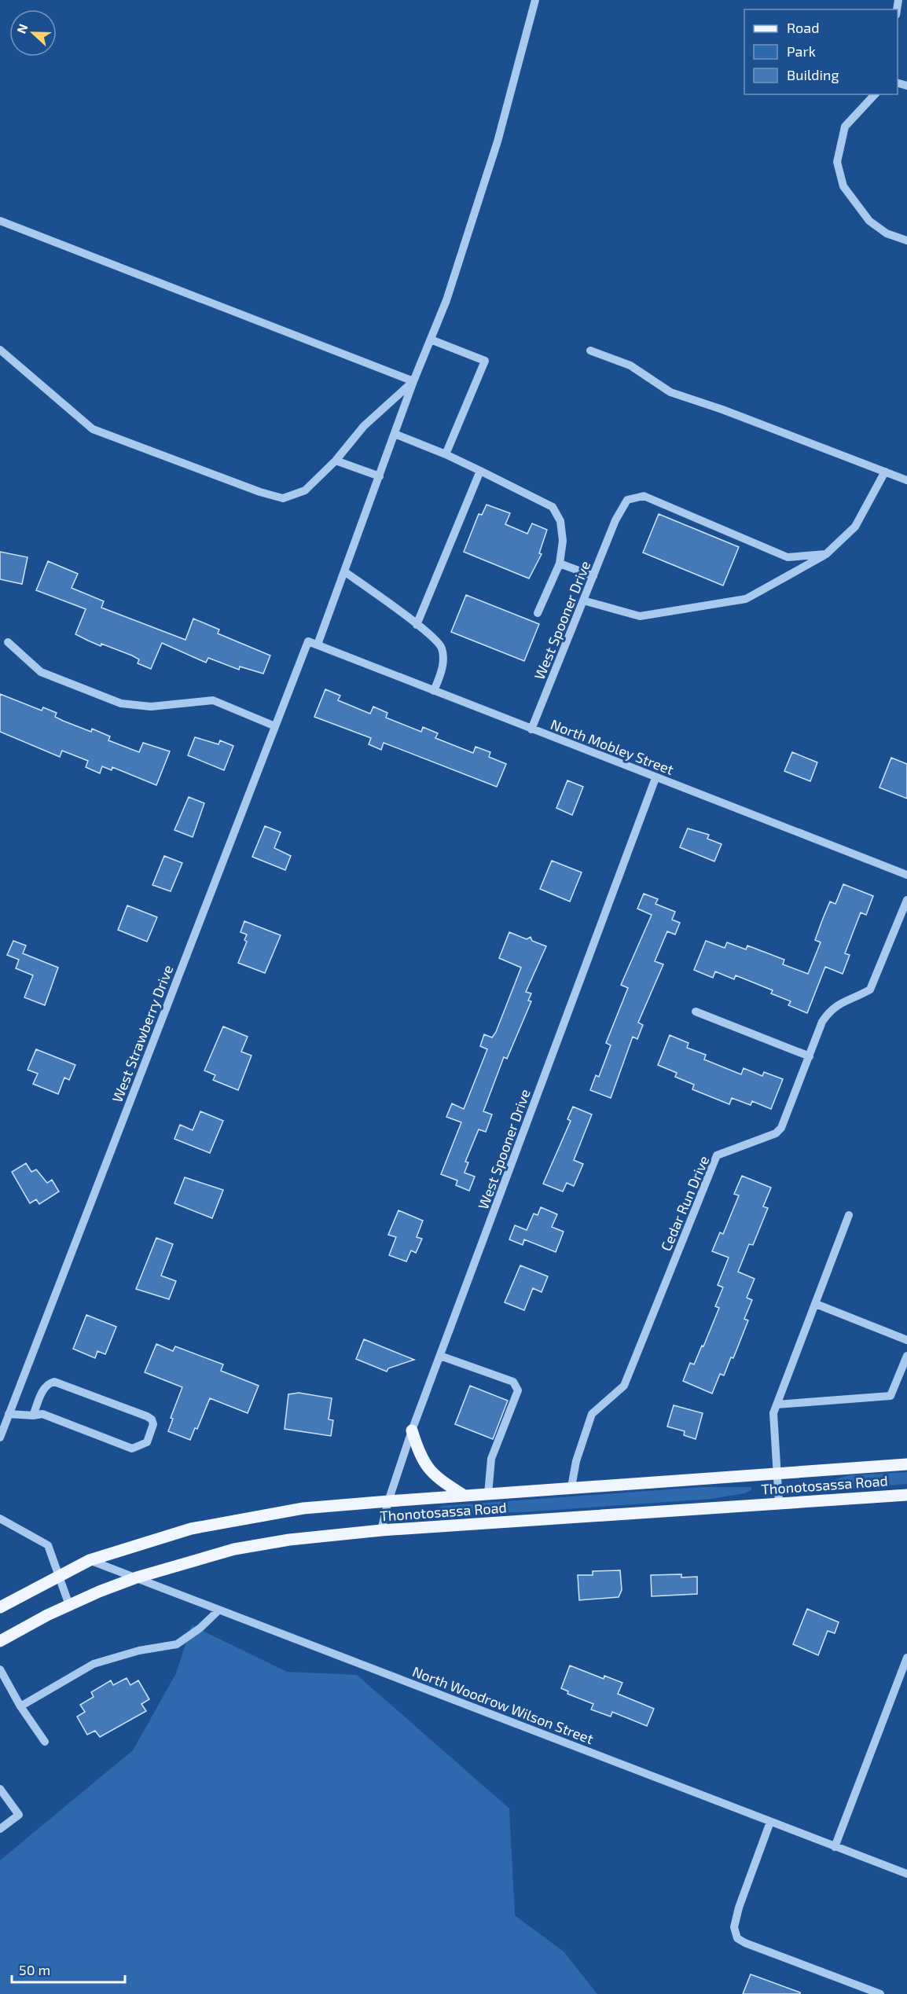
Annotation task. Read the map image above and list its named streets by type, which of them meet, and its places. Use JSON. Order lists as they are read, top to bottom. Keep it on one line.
{"streets":{"main road":["Thonotosassa Road"],"street":["West Spooner Drive","North Mobley Street","West Strawberry Drive","Cedar Run Drive","North Woodrow Wilson Street"]},"crossings":[["West Spooner Drive","North Mobley Street"],["West Spooner Drive","Thonotosassa Road"],["North Mobley Street","West Strawberry Drive"],["Cedar Run Drive","Thonotosassa Road"],["Thonotosassa Road","North Woodrow Wilson Street"]],"legend":["Road","Park","Building"],"scale_bar":"50 m","north":"left"}
